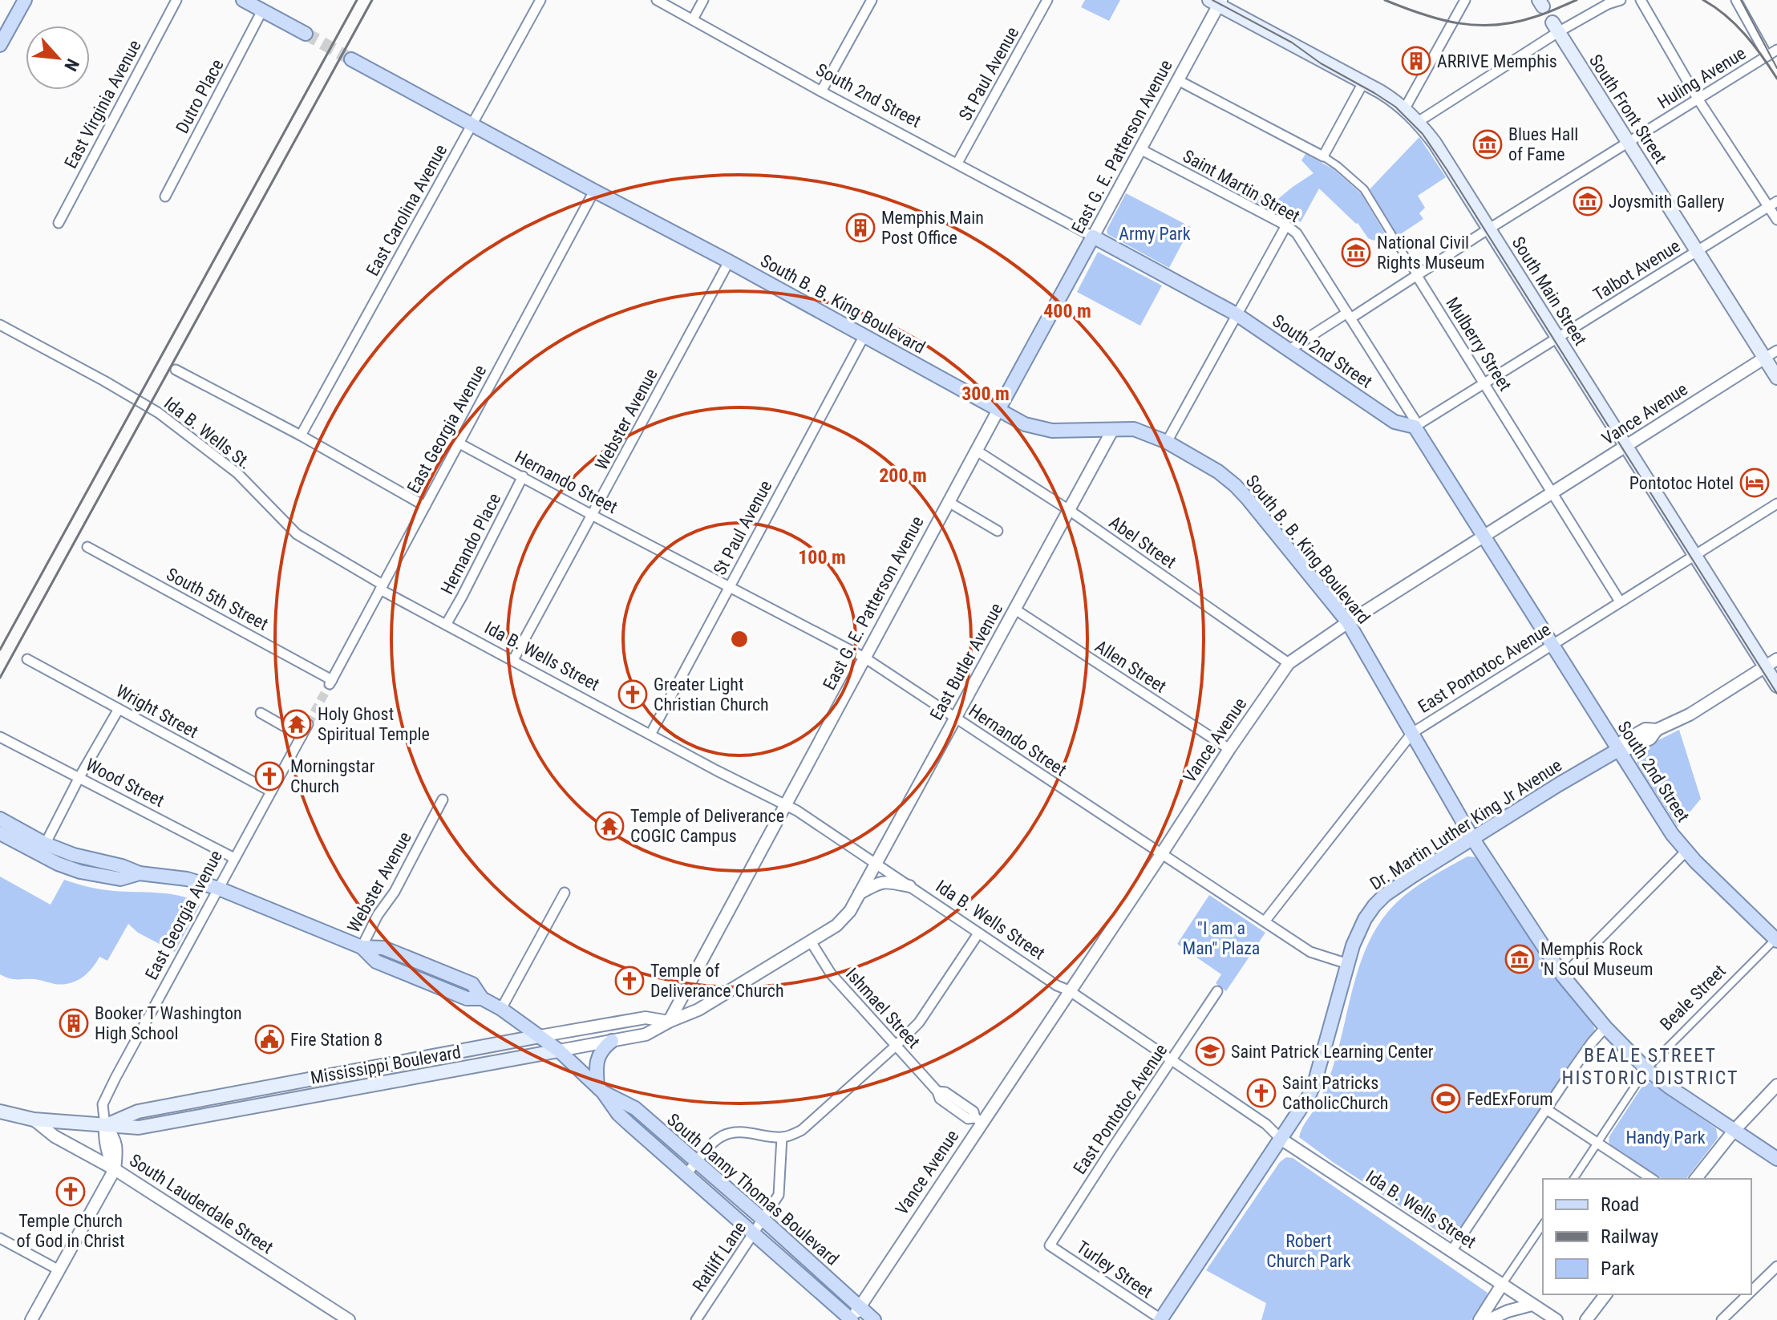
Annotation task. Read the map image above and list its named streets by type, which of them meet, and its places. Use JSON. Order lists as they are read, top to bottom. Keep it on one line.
{"streets":{"main road":["South 2nd Street","South Front Street","East G. E. Patterson Avenue","South Main Street","South B. B. King Boulevard","Dr. Martin Luther King Jr Avenue","Mississippi Boulevard","South Danny Thomas Boulevard"],"street":["St Paul Avenue","Huling Avenue","Dutro Place","East Virginia Avenue","Saint Martin Street","East Carolina Avenue","Talbot Avenue","Mulberry Street","Vance Avenue","Webster Avenue","East Georgia Avenue","Ida B. Wells St.","Hernando Street","Abel Street","Hernando Place","South 5th Street","Ida B. Wells Street","East Butler Avenue","Allen Street","East Pontotoc Avenue","Wright Street","Wood Street","Beale Street","Ishmael Street","South Lauderdale Street","Ratliff Lane","Turley Street"]},"crossings":[["St Paul Avenue","South 2nd Street"],["St Paul Avenue","South B. B. King Boulevard"],["St Paul Avenue","Hernando Street"],["St Paul Avenue","Ida B. Wells Street"],["Huling Avenue","South 2nd Street"],["Huling Avenue","South Front Street"],["Huling Avenue","Saint Martin Street"],["Huling Avenue","South Main Street"],["Huling Avenue","Mulberry Street"],["South 2nd Street","East G. E. Patterson Avenue"],["South 2nd Street","Saint Martin Street"],["South 2nd Street","Talbot Avenue"],["South 2nd Street","Vance Avenue"],["South 2nd Street","East Pontotoc Avenue"],["South 2nd Street","Dr. Martin Luther King Jr Avenue"],["South 2nd Street","Beale Street"],["South Front Street","Talbot Avenue"],["South Front Street","Vance Avenue"],["East G. E. Patterson Avenue","Saint Martin Street"],["East G. E. Patterson Avenue","South Main Street"],["East G. E. Patterson Avenue","South B. B. King Boulevard"],["East G. E. Patterson Avenue","Mulberry Street"],["East G. E. Patterson Avenue","Hernando Street"],["East G. E. Patterson Avenue","Abel Street"],["East G. E. Patterson Avenue","Ida B. Wells Street"],["East G. E. Patterson Avenue","Mississippi Boulevard"],["Saint Martin Street","Talbot Avenue"],["East Carolina Avenue","South B. B. King Boulevard"],["Talbot Avenue","South Main Street"],["Talbot Avenue","Mulberry Street"],["South Main Street","Vance Avenue"],["South Main Street","East Pontotoc Avenue"],["South Main Street","Dr. Martin Luther King Jr Avenue"],["South B. B. King Boulevard","Vance Avenue"],["South B. B. King Boulevard","Webster Avenue"],["South B. B. King Boulevard","East Georgia Avenue"],["South B. B. King Boulevard","East Butler Avenue"],["South B. B. King Boulevard","East Pontotoc Avenue"],["South B. B. King Boulevard","Dr. Martin Luther King Jr Avenue"],["South B. B. King Boulevard","Beale Street"],["Mulberry Street","Vance Avenue"],["Mulberry Street","East Pontotoc Avenue"],["Vance Avenue","Hernando Street"],["Vance Avenue","Abel Street"],["Vance Avenue","Ida B. Wells Street"],["Vance Avenue","Allen Street"],["Vance Avenue","Ishmael Street"],["Vance Avenue","South Danny Thomas Boulevard"],["Webster Avenue","Hernando Street"],["Webster Avenue","Ida B. Wells Street"],["Webster Avenue","South Danny Thomas Boulevard"],["East Georgia Avenue","Ida B. Wells St."],["East Georgia Avenue","Hernando Street"],["East Georgia Avenue","South 5th Street"],["East Georgia Avenue","Ida B. Wells Street"],["East Georgia Avenue","Wright Street"],["East Georgia Avenue","Wood Street"],["East Georgia Avenue","Mississippi Boulevard"],["East Georgia Avenue","South Danny Thomas Boulevard"],["East Georgia Avenue","South Lauderdale Street"],["Ida B. Wells St.","Ida B. Wells Street"],["Hernando Street","Hernando Place"],["Hernando Street","East Butler Avenue"],["Hernando Street","East Pontotoc Avenue"],["Hernando Street","Dr. Martin Luther King Jr Avenue"],["Abel Street","East Butler Avenue"],["Hernando Place","Ida B. Wells Street"],["Ida B. Wells Street","East Butler Avenue"],["Ida B. Wells Street","East Pontotoc Avenue"],["Ida B. Wells Street","Dr. Martin Luther King Jr Avenue"],["East Butler Avenue","Allen Street"],["East Butler Avenue","Mississippi Boulevard"],["East Pontotoc Avenue","Turley Street"],["Dr. Martin Luther King Jr Avenue","Turley Street"],["Ishmael Street","Mississippi Boulevard"],["Mississippi Boulevard","South Danny Thomas Boulevard"],["Mississippi Boulevard","South Lauderdale Street"],["South Danny Thomas Boulevard","Ratliff Lane"]],"districts":["BEALE STREET HISTORIC DISTRICT"],"parks":["Army Park","\"I am a Man\" Plaza","Handy Park","Robert Church Park"],"places":{"building":["ARRIVE Memphis","Memphis Main Post Office","Booker T Washington High School"],"museum":["Blues Hall of Fame","Joysmith Gallery","National Civil Rights Museum","Memphis Rock 'N Soul Museum"],"hotel":["Pontotoc Hotel"],"church":["Greater Light Christian Church","Morningstar Church","Temple of Deliverance Church","Saint Patricks CatholicChurch","Temple Church of God in Christ"],"temple":["Holy Ghost Spiritual Temple","Temple of Deliverance COGIC Campus"],"public building":["Fire Station 8"],"school or university":["Saint Patrick Learning Center"],"sports":["FedExForum"]},"legend":["Road","Railway","Park"],"north":"bottom right","rings":["400 m","300 m","200 m","100 m"]}
